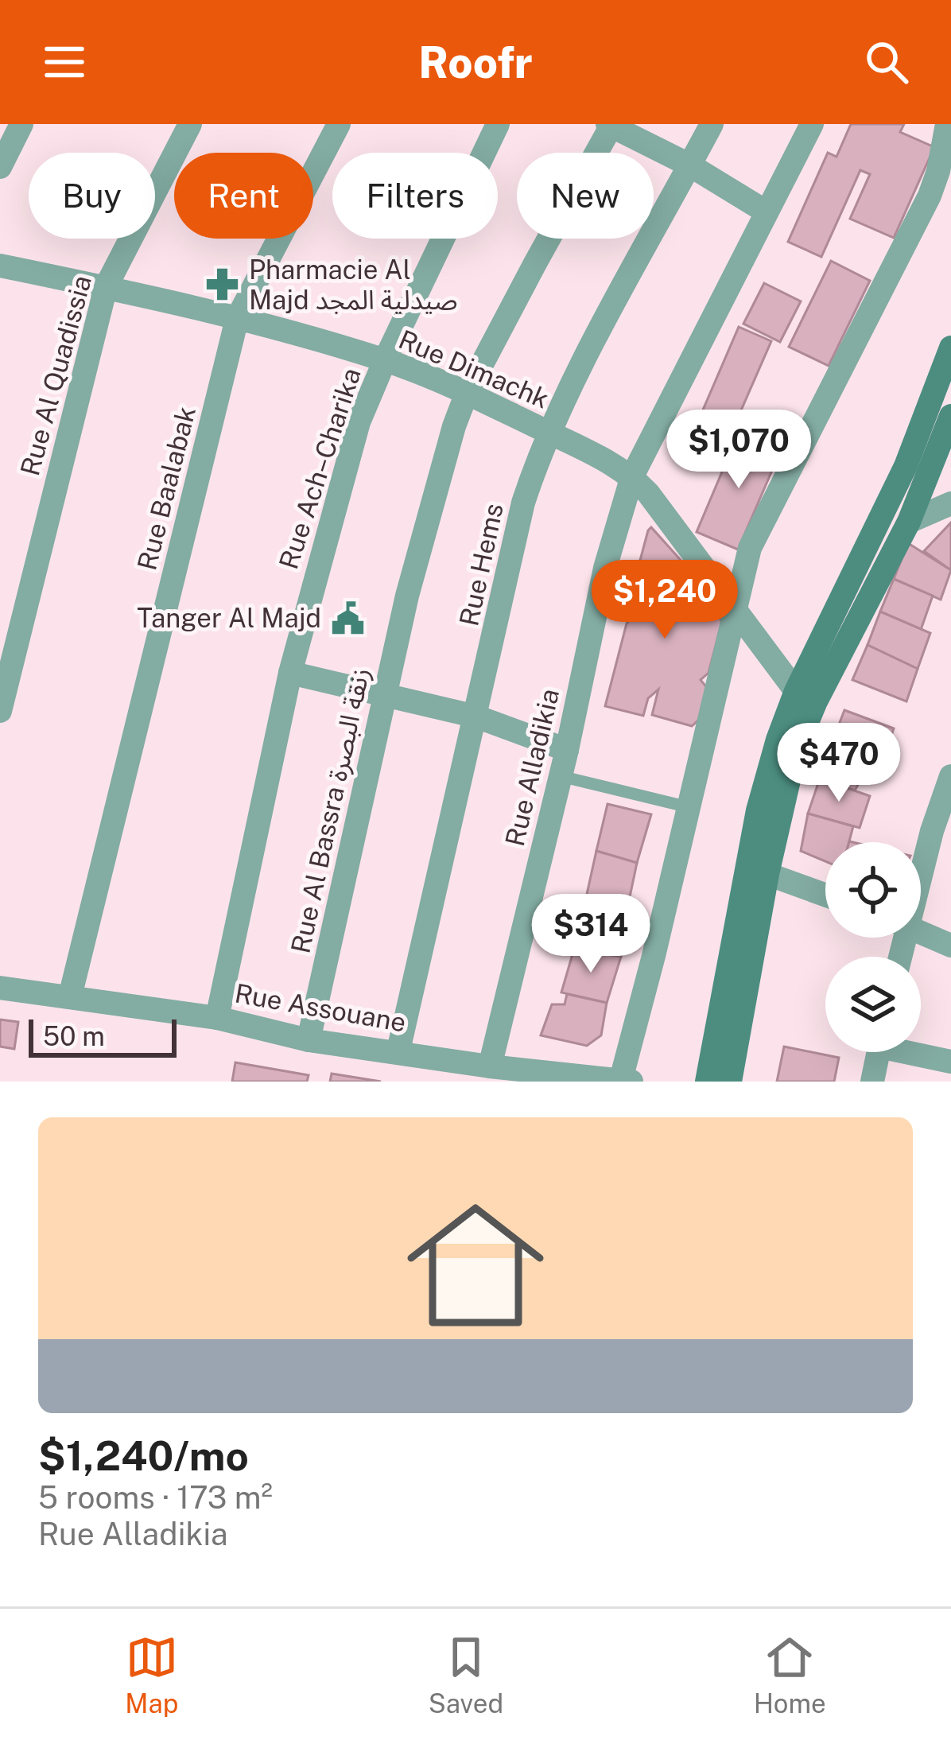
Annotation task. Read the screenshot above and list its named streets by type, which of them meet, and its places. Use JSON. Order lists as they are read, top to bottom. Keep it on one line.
{"streets":{"street":["Rue Dimachk","Rue Al Quadissia","Rue Ach–Charika","Rue Baalabak","Rue Hems","Rue Alladikia","Rue Al Bassra زنقة البصرة","Rue Assouane"]},"crossings":[["Rue Dimachk","Rue Al Quadissia"],["Rue Dimachk","Rue Ach–Charika"],["Rue Dimachk","Rue Baalabak"],["Rue Dimachk","Rue Hems"],["Rue Dimachk","Rue Alladikia"],["Rue Dimachk","Rue Al Bassra زنقة البصرة"],["Rue Ach–Charika","Rue Assouane"],["Rue Baalabak","Rue Assouane"],["Rue Hems","Rue Assouane"],["Rue Alladikia","Rue Assouane"],["Rue Al Bassra زنقة البصرة","Rue Assouane"]],"places":{"pharmacy":["Pharmacie Al Majd صيدلية المجد"],"public building":["Tanger Al Majd"]},"scale_bar":"50 m","page":{"header":"Roofr","chip":["Buy","Rent","Filters","New"],"price":["$1,070","$1,240","$470","$314"],"scale":"50 m","list":[{"name":"$1,240/mo","note":"5 rooms · 173 m² · Rue Alladikia"}],"tabs":["Map","Saved","Home"]}}
